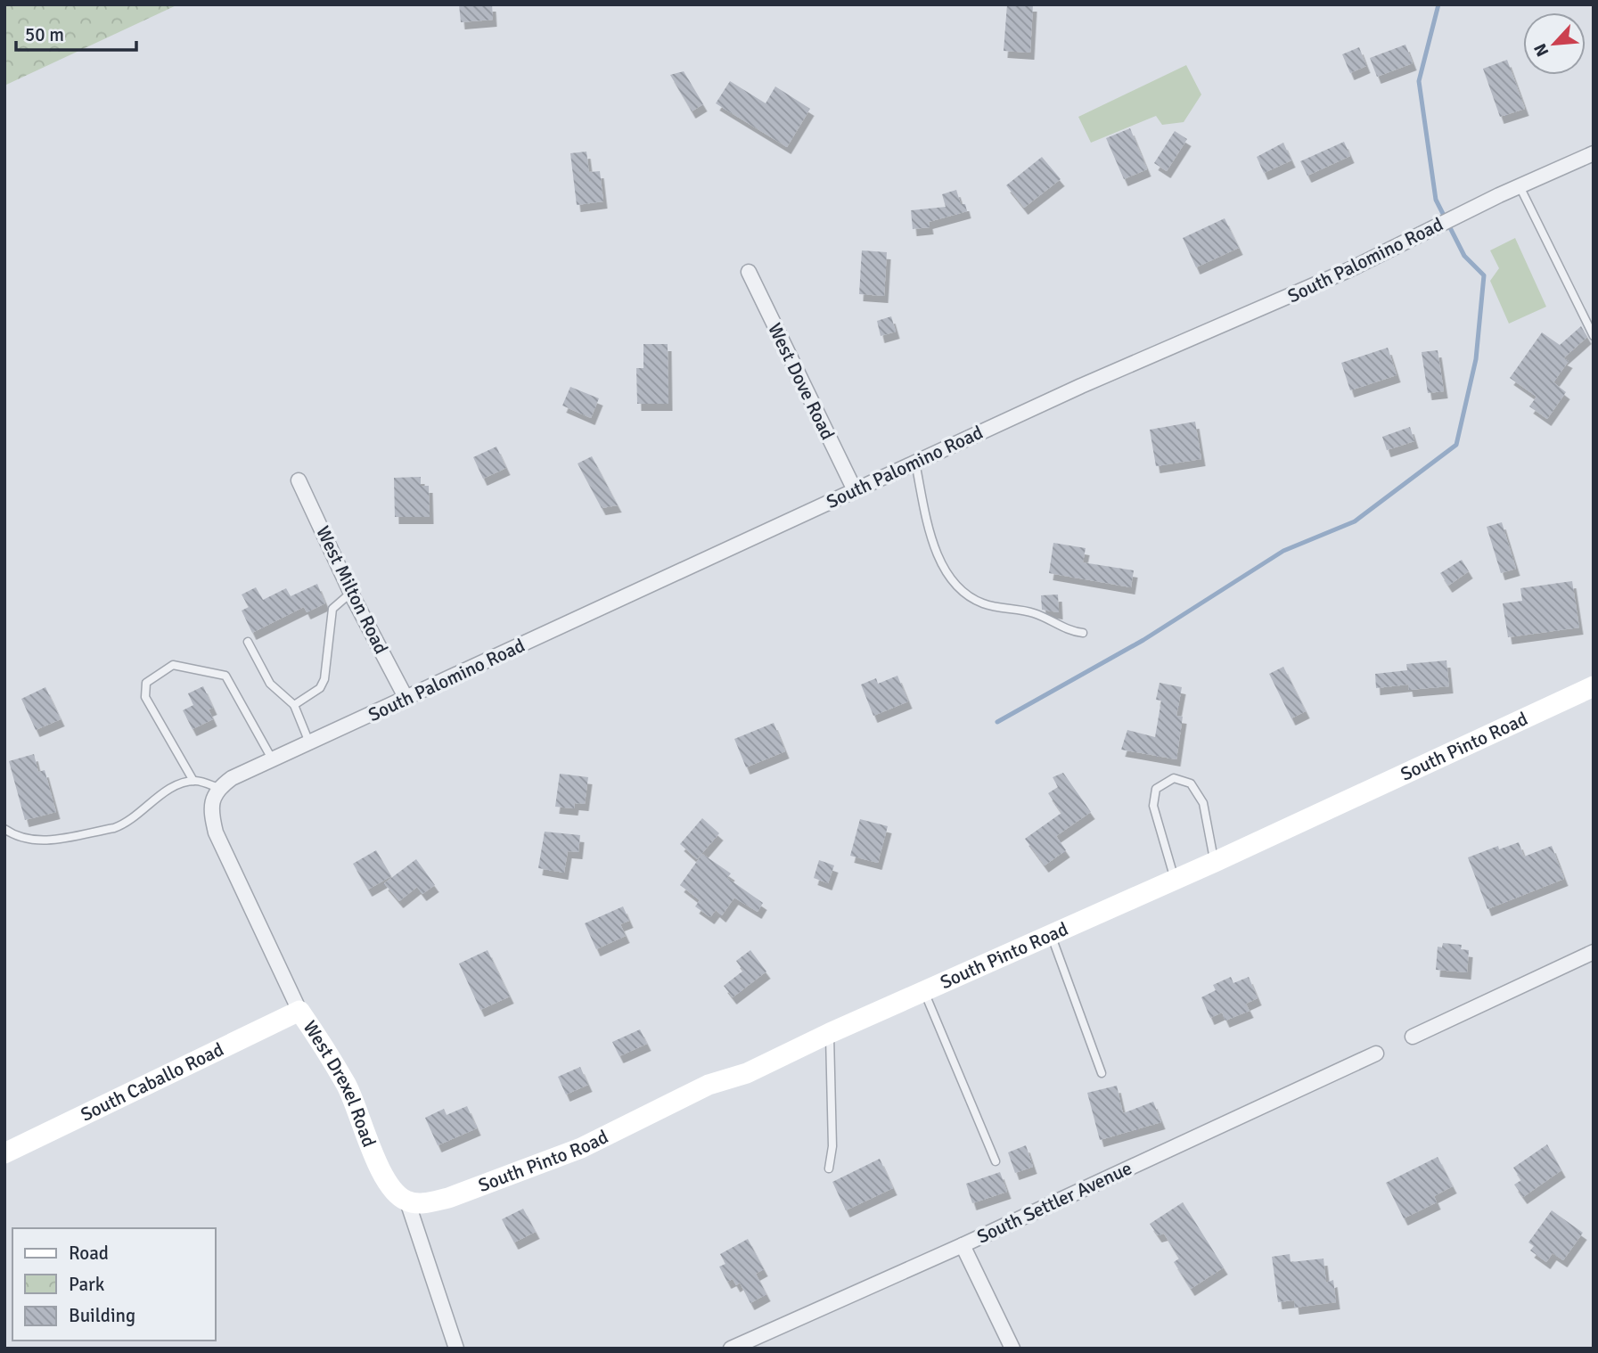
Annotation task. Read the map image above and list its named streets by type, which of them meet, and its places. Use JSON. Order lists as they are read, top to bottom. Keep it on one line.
{"streets":{"street":["South Palomino Road","West Dove Road","West Milton Road","South Pinto Road","South Caballo Road","West Drexel Road","South Settler Avenue"]},"crossings":[["South Palomino Road","West Dove Road"],["South Palomino Road","West Milton Road"],["South Palomino Road","West Drexel Road"],["South Pinto Road","West Drexel Road"],["South Caballo Road","West Drexel Road"]],"legend":["Road","Park","Building"],"scale_bar":"50 m","north":"bottom left"}
